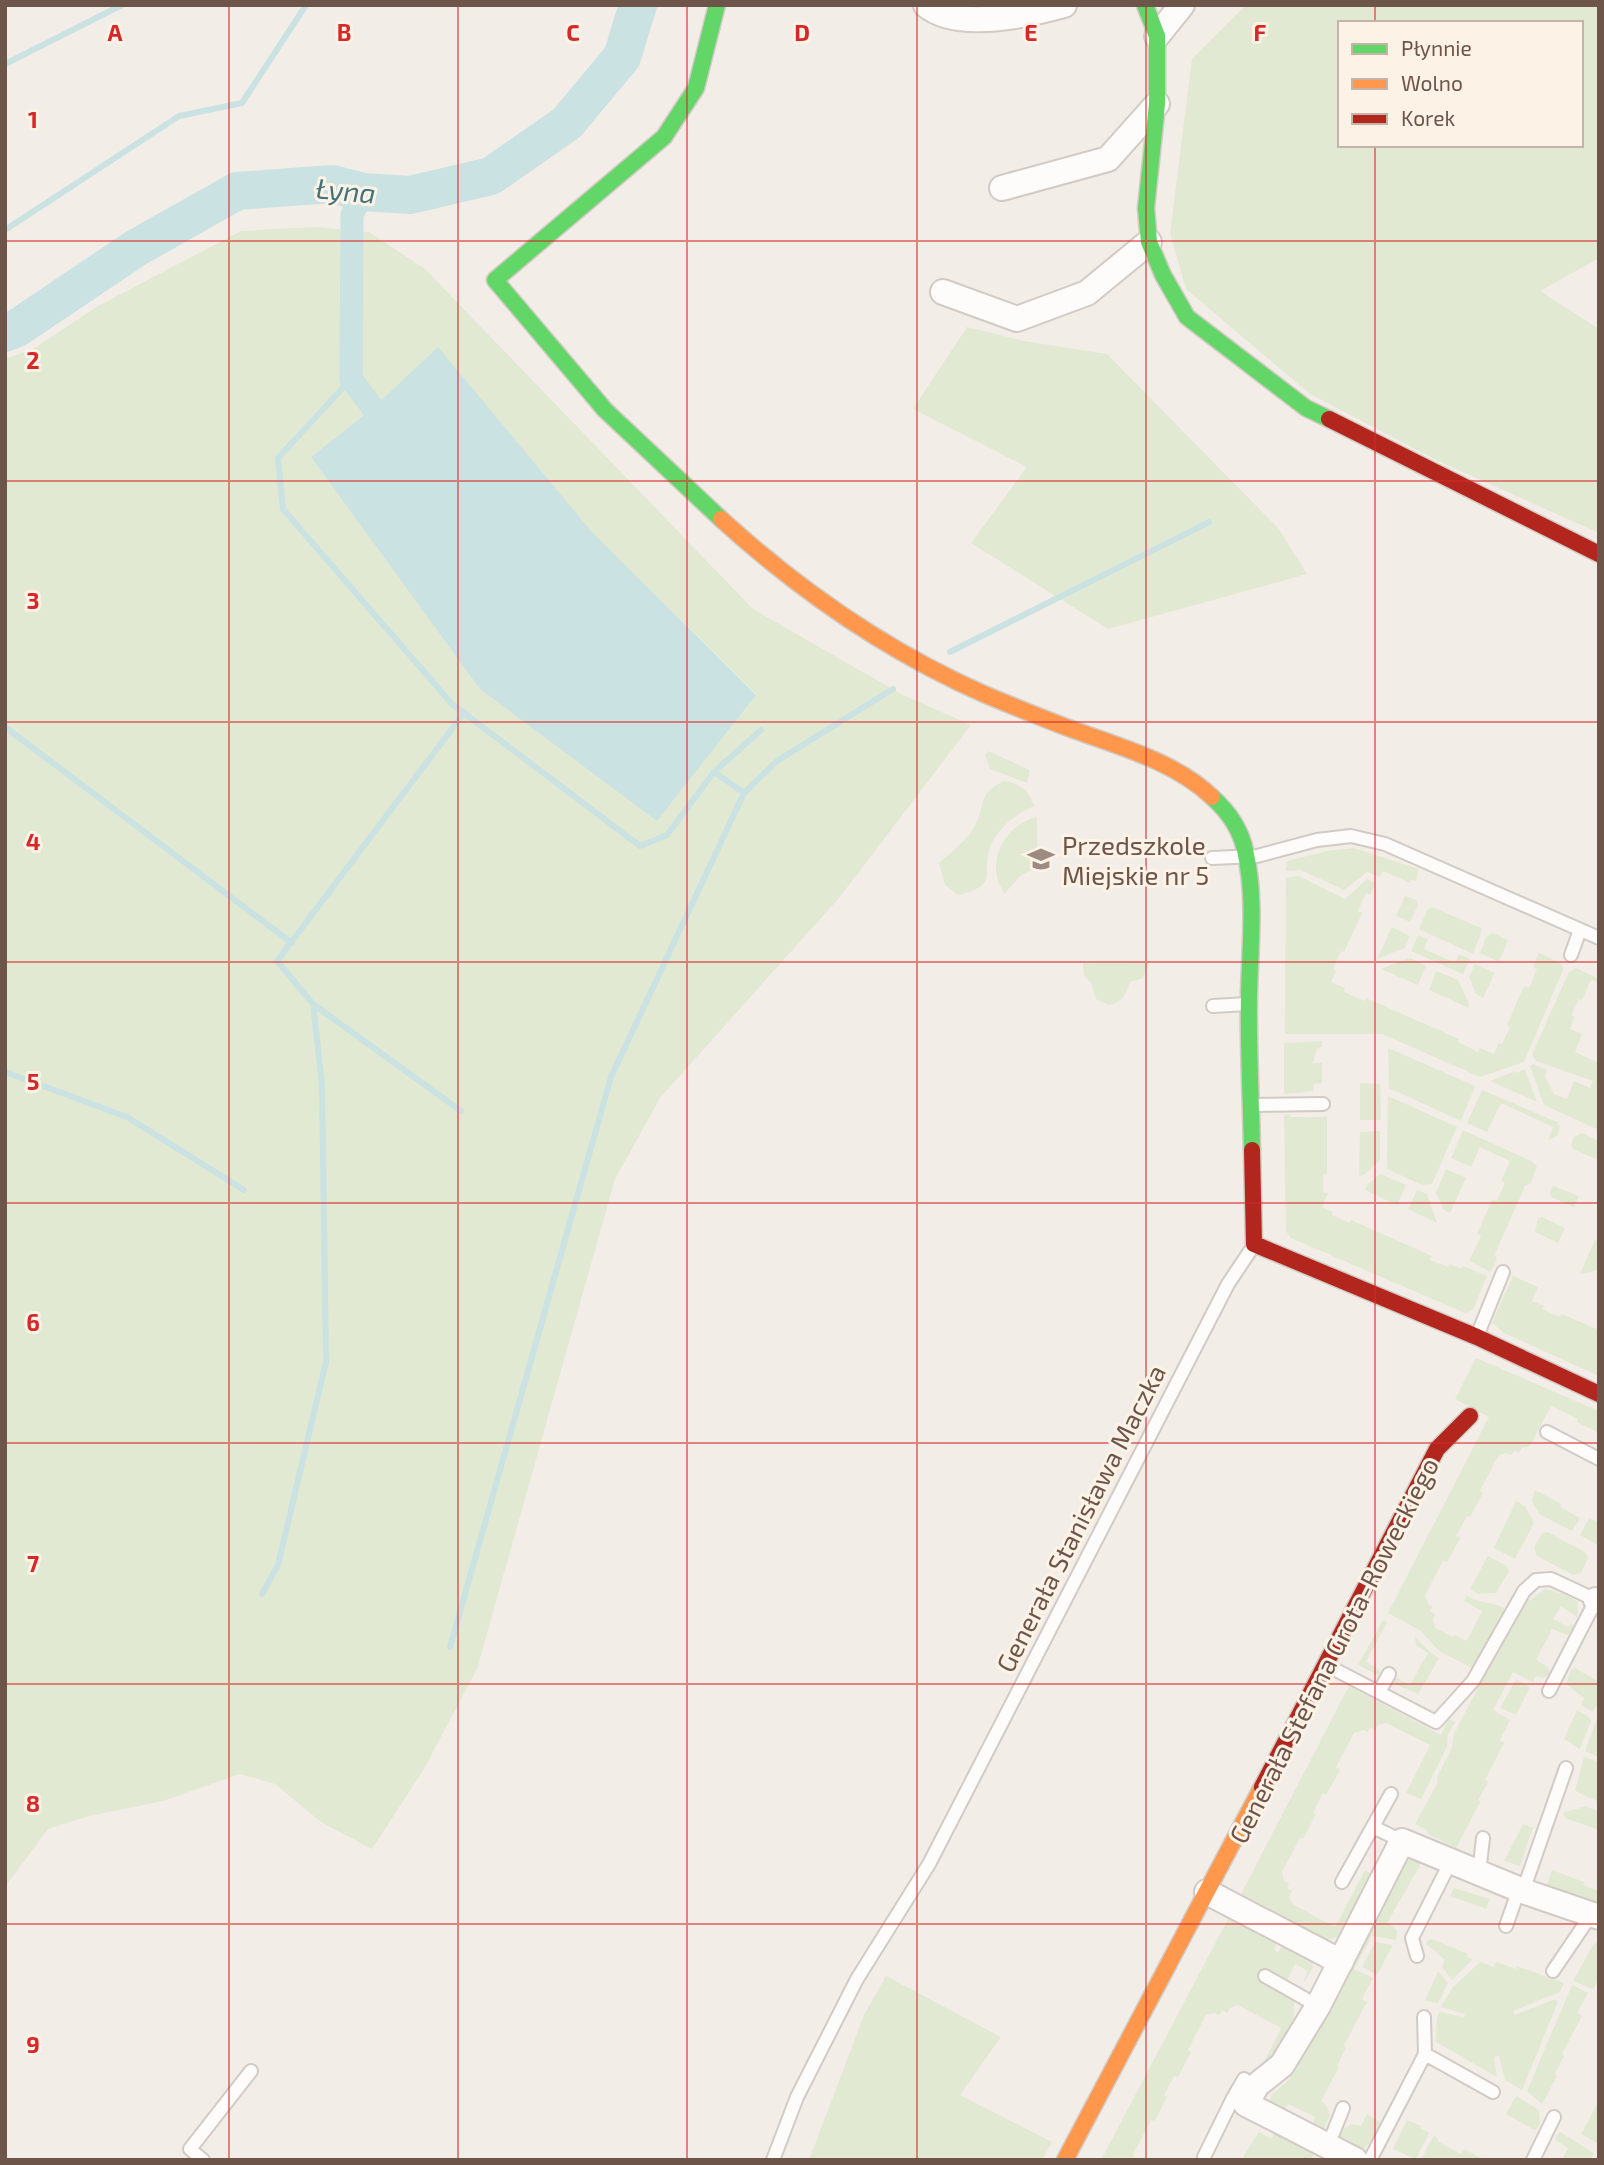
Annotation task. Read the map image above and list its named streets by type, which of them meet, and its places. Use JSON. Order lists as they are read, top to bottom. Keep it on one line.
{"streets":{"street":["Generała Stefana Grota-Roweckiego"],"lane":["Generała Stanisława Maczka"]},"water":["Łyna"],"places":{"school or university":["Przedszkole Miejskie nr 5"]},"legend":["Płynnie","Wolno","Korek"],"grid":{"columns":["A","B","C","D","E","F"],"rows":["1","2","3","4","5","6","7","8","9"]}}
